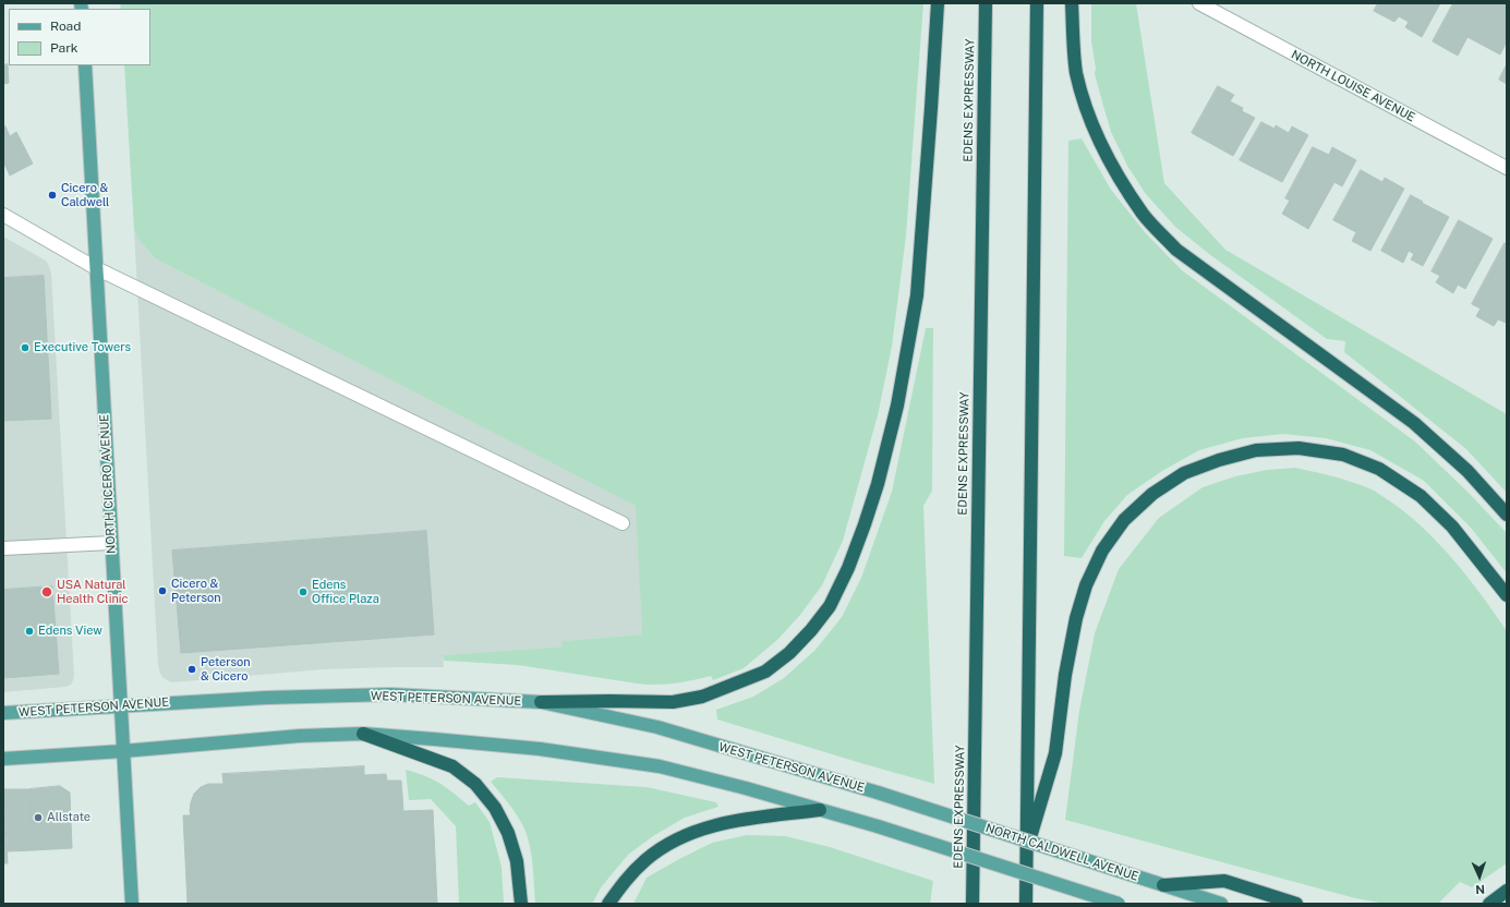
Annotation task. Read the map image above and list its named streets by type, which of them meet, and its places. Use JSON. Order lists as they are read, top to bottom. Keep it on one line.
{"streets":{"highway":["EDENS EXPRESSWAY"],"main road":["NORTH CICERO AVENUE","WEST PETERSON AVENUE","NORTH CALDWELL AVENUE"],"street":["NORTH LOUISE AVENUE"]},"crossings":[["NORTH CICERO AVENUE","WEST PETERSON AVENUE"],["WEST PETERSON AVENUE","NORTH CALDWELL AVENUE"]],"places":["Cicero & Caldwell","Executive Towers","Cicero & Peterson","USA Natural Health Clinic","Edens Office Plaza","Edens View","Peterson & Cicero","Allstate"],"legend":["Road","Park"],"north":"bottom"}
